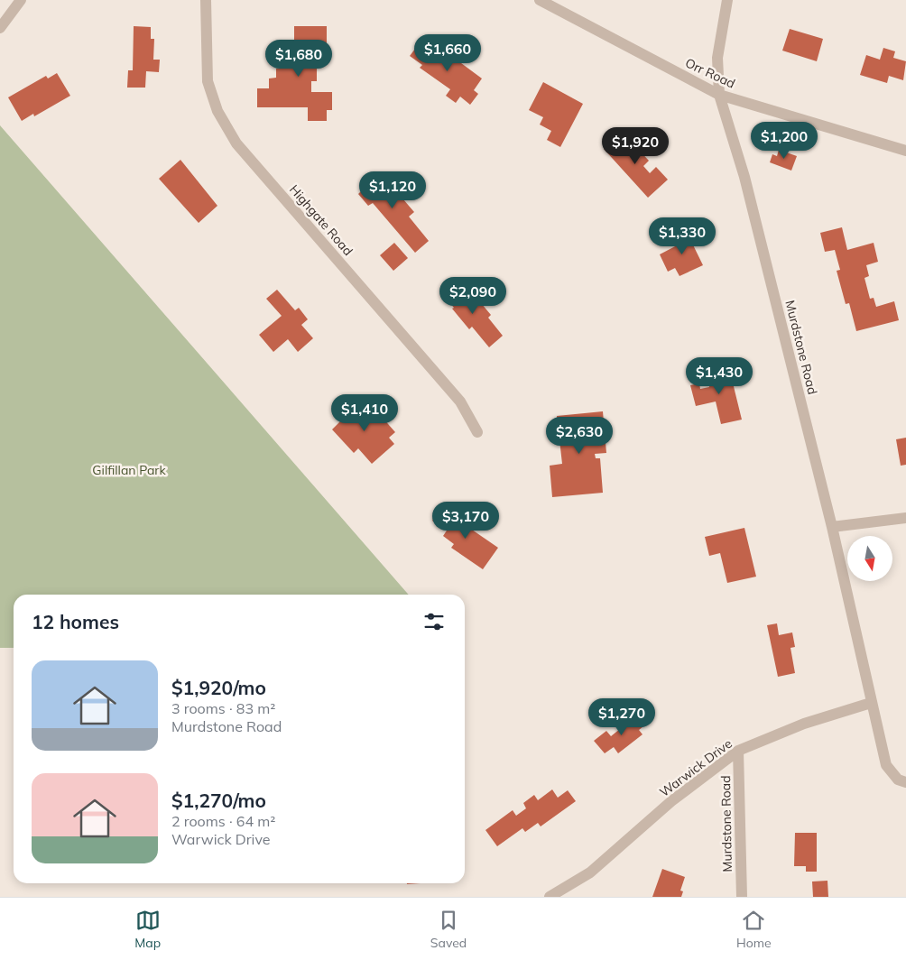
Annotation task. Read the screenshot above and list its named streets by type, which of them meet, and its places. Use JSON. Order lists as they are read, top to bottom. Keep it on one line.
{"streets":{"street":["Orr Road","Highgate Road","Murdstone Road","Warwick Drive"]},"crossings":[["Orr Road","Murdstone Road"],["Murdstone Road","Warwick Drive"]],"parks":["Gilfillan Park"],"north":"bottom","page":{"price":["$1,660","$1,680","$1,200","$1,920","$1,120","$1,330","$2,090","$1,430","$1,410","$2,630","$3,170","$1,270"],"heading":"12 homes","list":[{"name":"$1,920/mo","note":"3 rooms · 83 m² · Murdstone Road"},{"name":"$1,270/mo","note":"2 rooms · 64 m² · Warwick Drive"}],"tabs":["Map","Saved","Home"]}}
